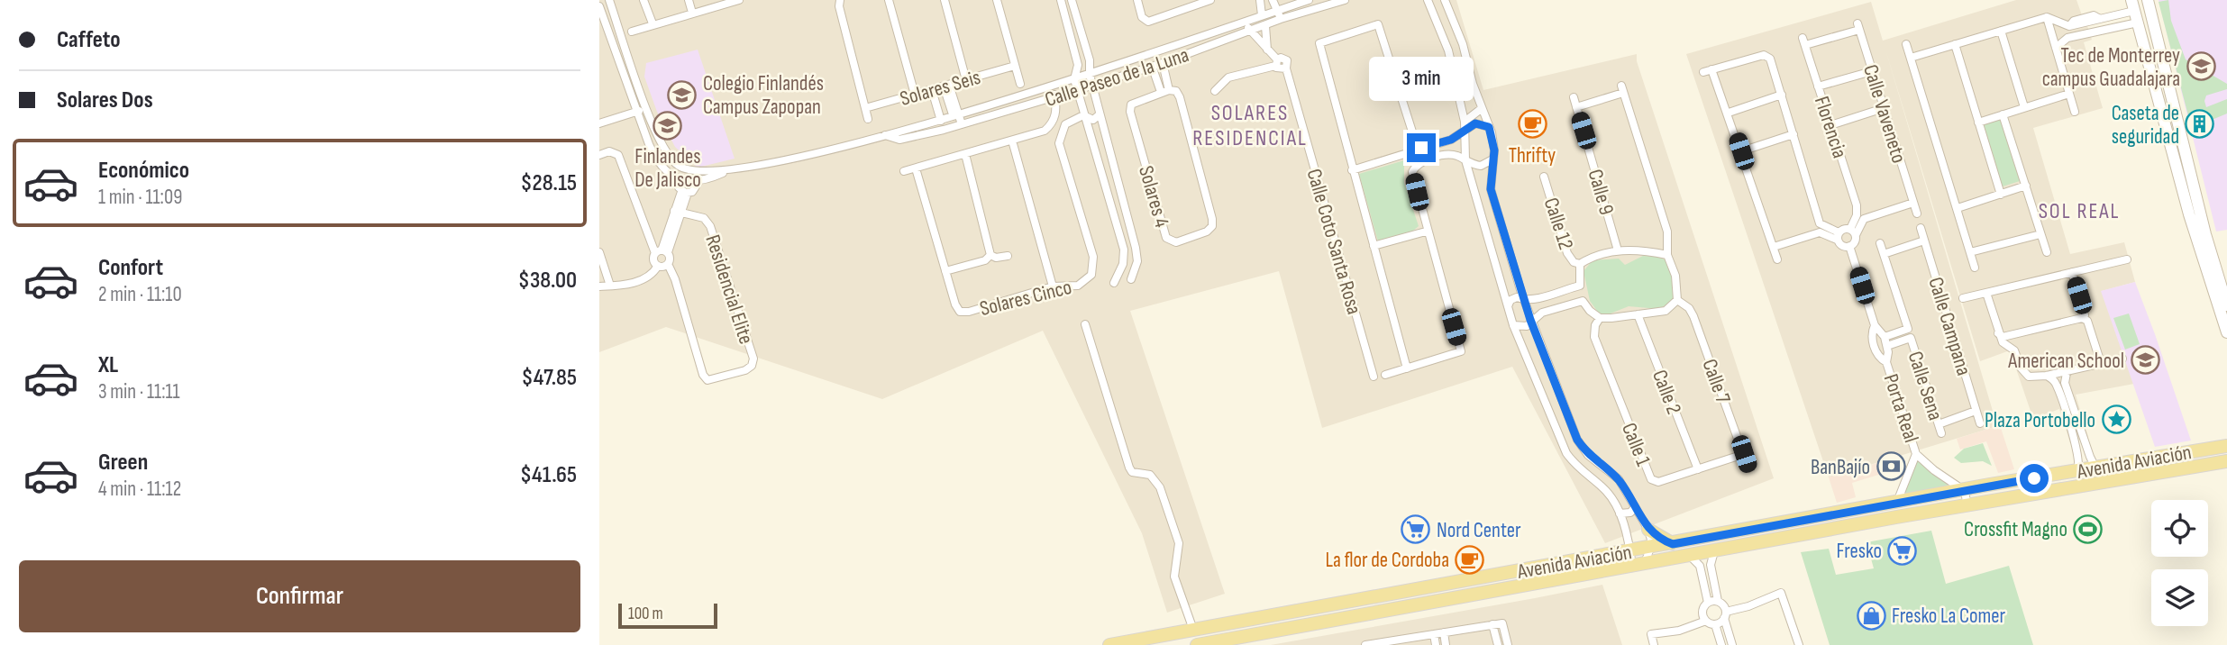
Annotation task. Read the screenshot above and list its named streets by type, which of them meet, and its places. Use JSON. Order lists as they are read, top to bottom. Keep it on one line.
{"streets":{"main road":["Avenida Aviación"],"street":["Calle Paseo de la Luna","Solares Seis","Calle Vaveneto","Florencia","Calle 9","Solares 4","Calle 12","Calle Coto Santa Rosa","Residencial Elite","Solares Cinco","Calle Campana","Calle 7","Calle Sena","Calle 2","Porta Real","Calle 1"]},"crossings":[["Calle Paseo de la Luna","Solares 4"],["Calle Paseo de la Luna","Calle Coto Santa Rosa"],["Calle Paseo de la Luna","Residencial Elite"],["Calle Vaveneto","Florencia"],["Calle 7","Calle 1"],["Calle Sena","Porta Real"],["Calle 2","Calle 1"],["Porta Real","Avenida Aviación"]],"districts":["SOLARES RESIDENCIAL","SOL REAL"],"places":{"school or university":["Tec de Monterrey campus Guadalajara","Colegio Finlandés Campus Zapopan","Finlandes De Jalisco","American School"],"cafe":["Thrifty","La flor de Cordoba"],"building":["Caseta de seguridad"],"place":["Plaza Portobello"],"bank":["BanBajío"],"sports":["Crossfit Magno"],"supermarket":["Nord Center","Fresko"],"shop":["Fresko La Comer"]},"scale_bar":"100 m","page":{"banner":["Caffeto","Solares Dos"],"bubble":"3 min","list":[{"name":"Económico","note":"1 min · 11:09","value":"$28.15"},{"name":"Confort","note":"2 min · 11:10","value":"$38.00"},{"name":"XL","note":"3 min · 11:11","value":"$47.85"},{"name":"Green","note":"4 min · 11:12","value":"$41.65"}],"buttons":"Confirmar","scale":"100 m"}}
